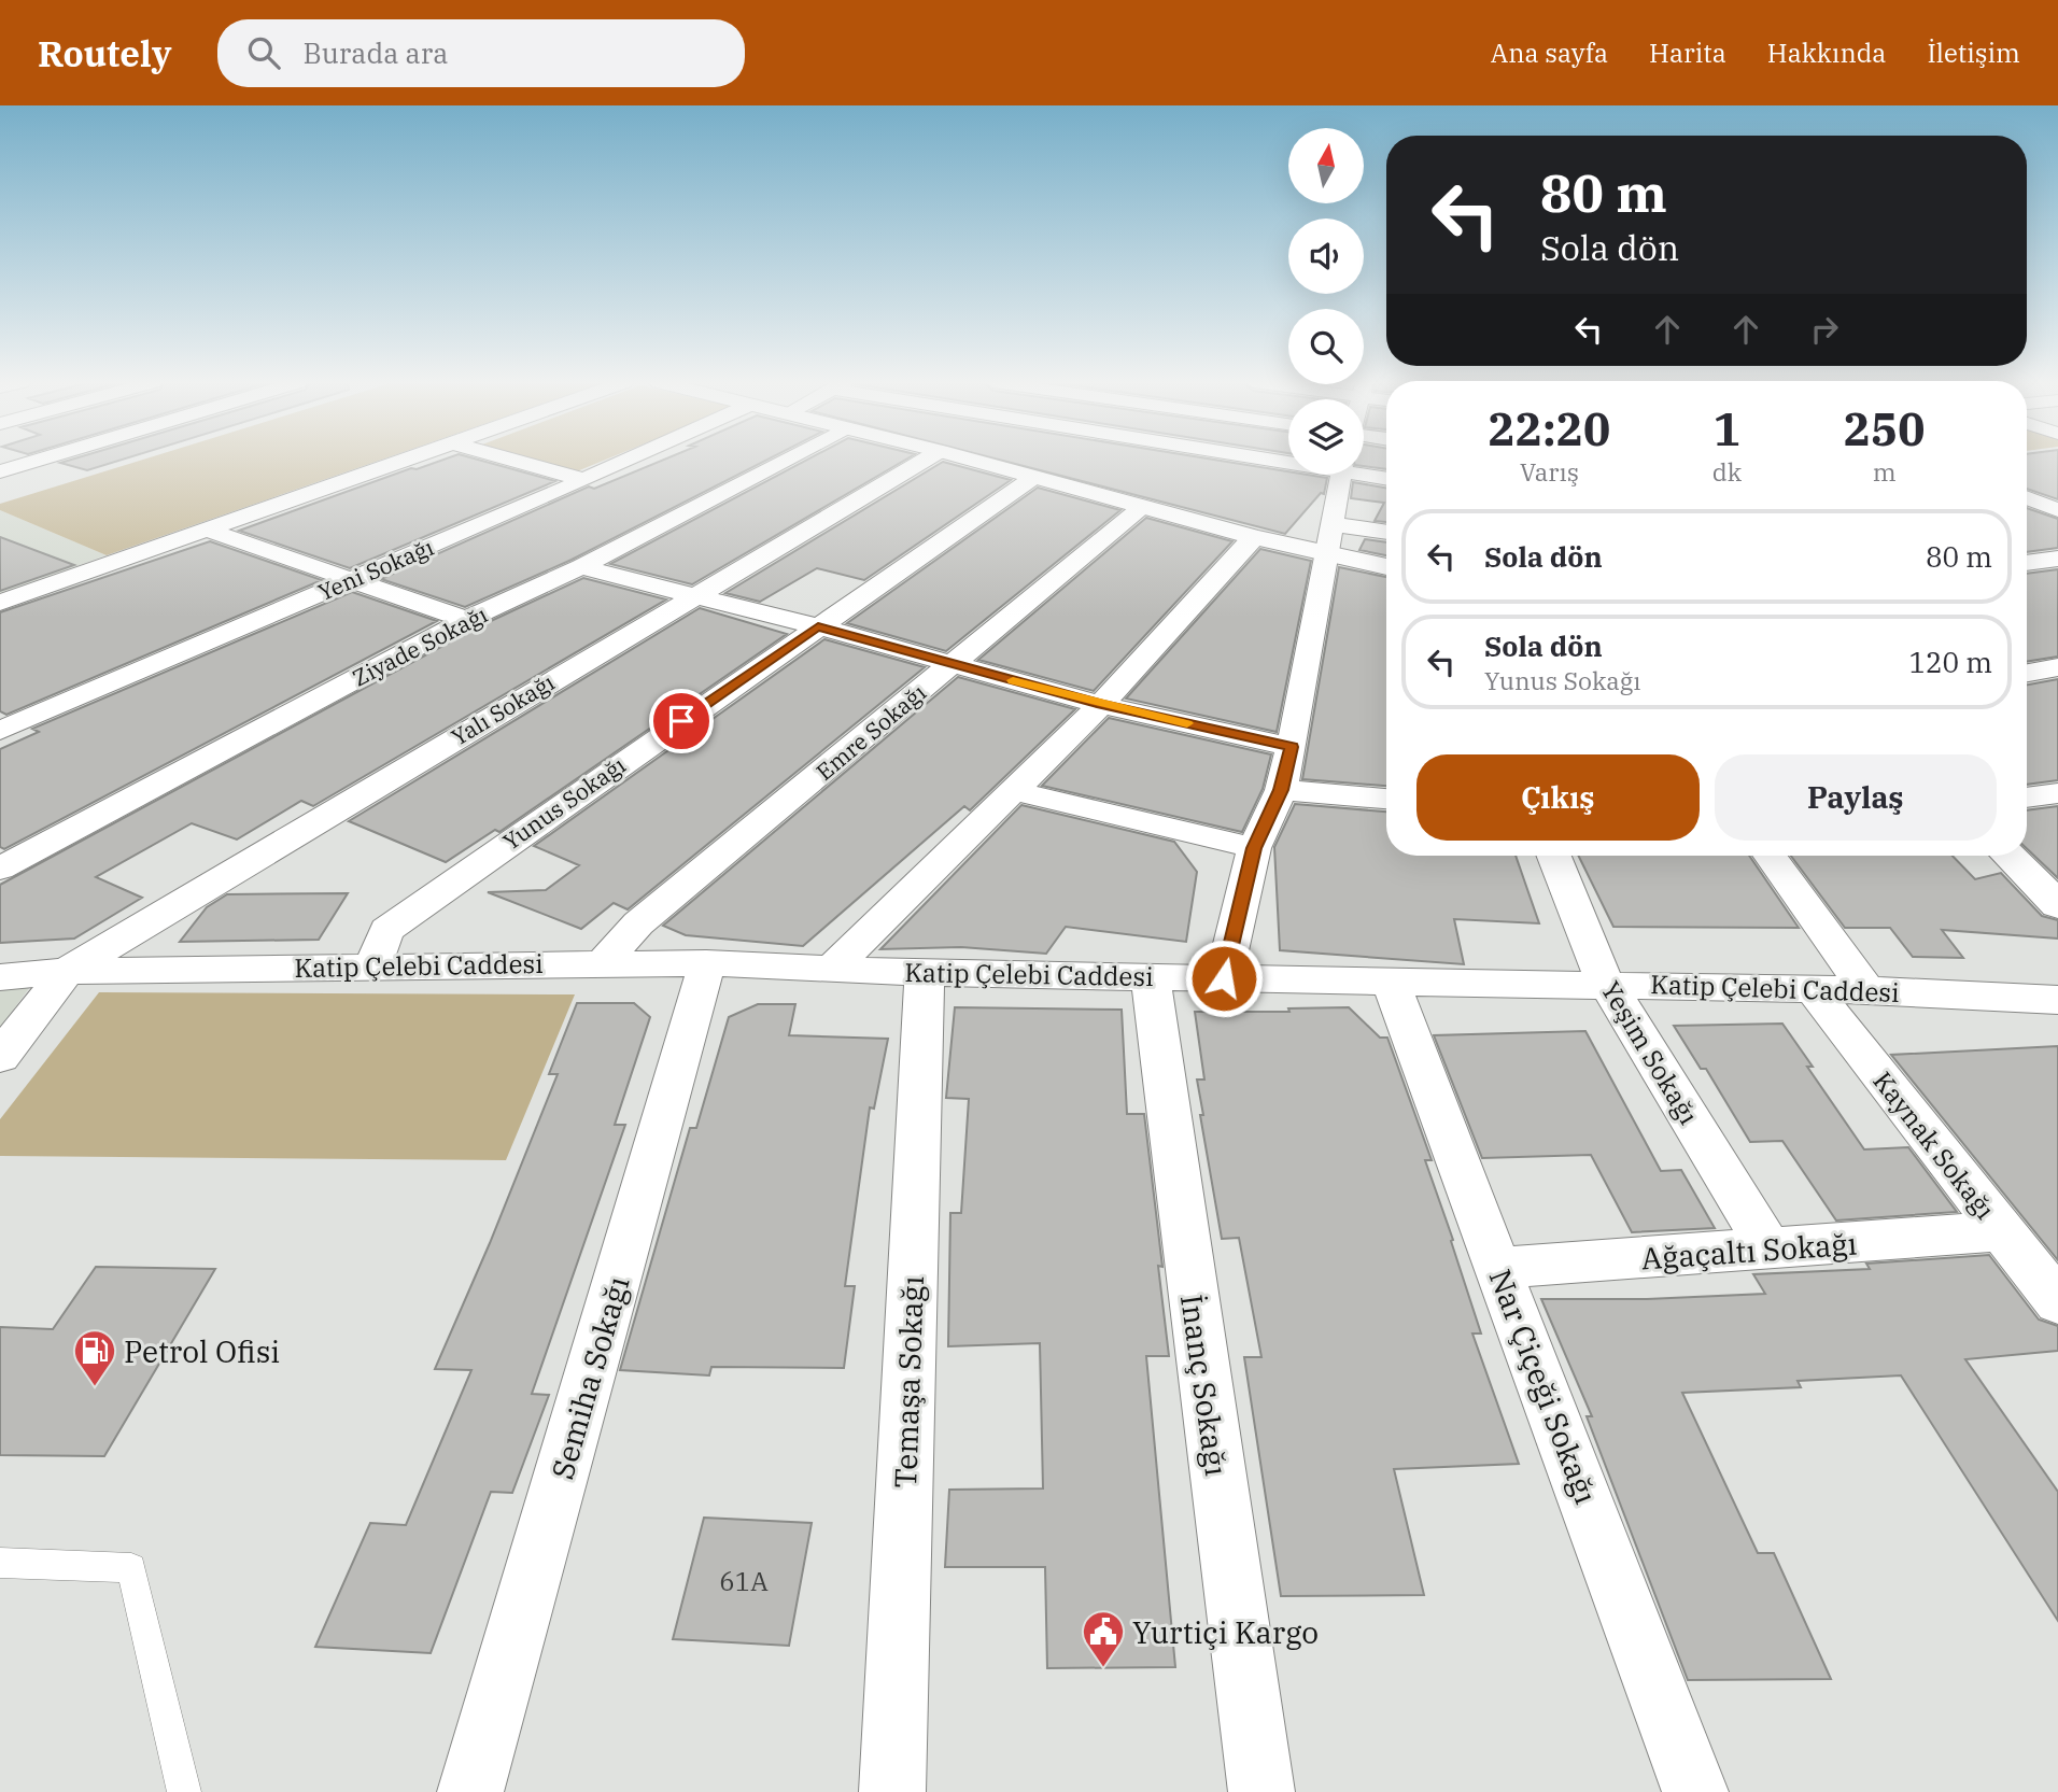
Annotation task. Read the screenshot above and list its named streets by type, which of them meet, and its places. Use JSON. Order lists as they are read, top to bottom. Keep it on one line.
{"streets":{"street":["Yeni Sokağı","Ziyade Sokağı","Yalı Sokağı","Emre Sokağı","Yunus Sokağı","Katip Çelebi Caddesi","Yeşim Sokağı","Kaynak Sokağı","Ağaçaltı Sokağı","Semiha Sokağı","Temaşa Sokağı","İnanç Sokağı","Nar Çiçeği Sokağı"]},"crossings":[["Yalı Sokağı","Katip Çelebi Caddesi"],["Emre Sokağı","Katip Çelebi Caddesi"],["Yunus Sokağı","Katip Çelebi Caddesi"],["Katip Çelebi Caddesi","Yeşim Sokağı"],["Katip Çelebi Caddesi","Kaynak Sokağı"],["Katip Çelebi Caddesi","Semiha Sokağı"],["Katip Çelebi Caddesi","Temaşa Sokağı"],["Katip Çelebi Caddesi","İnanç Sokağı"],["Katip Çelebi Caddesi","Nar Çiçeği Sokağı"],["Yeşim Sokağı","Ağaçaltı Sokağı"],["Kaynak Sokağı","Ağaçaltı Sokağı"],["Ağaçaltı Sokağı","Nar Çiçeği Sokağı"]],"places":{"fuel station":["Petrol Ofisi"],"public building":["Yurtiçi Kargo"]},"house_numbers":["61A"],"north":"top","page":{"header":"Routely","search":"Burada ara","nav":["Ana sayfa","Harita","Hakkında","İletişim"],"turn":["80 m","Sola dön"],"eta":["22:20","Varış","1","dk","250","m"],"list":[{"name":"Sola dön","value":"80 m"},{"name":"Sola dön","note":"Yunus Sokağı","value":"120 m"}],"buttons":["Çıkış","Paylaş"]}}
